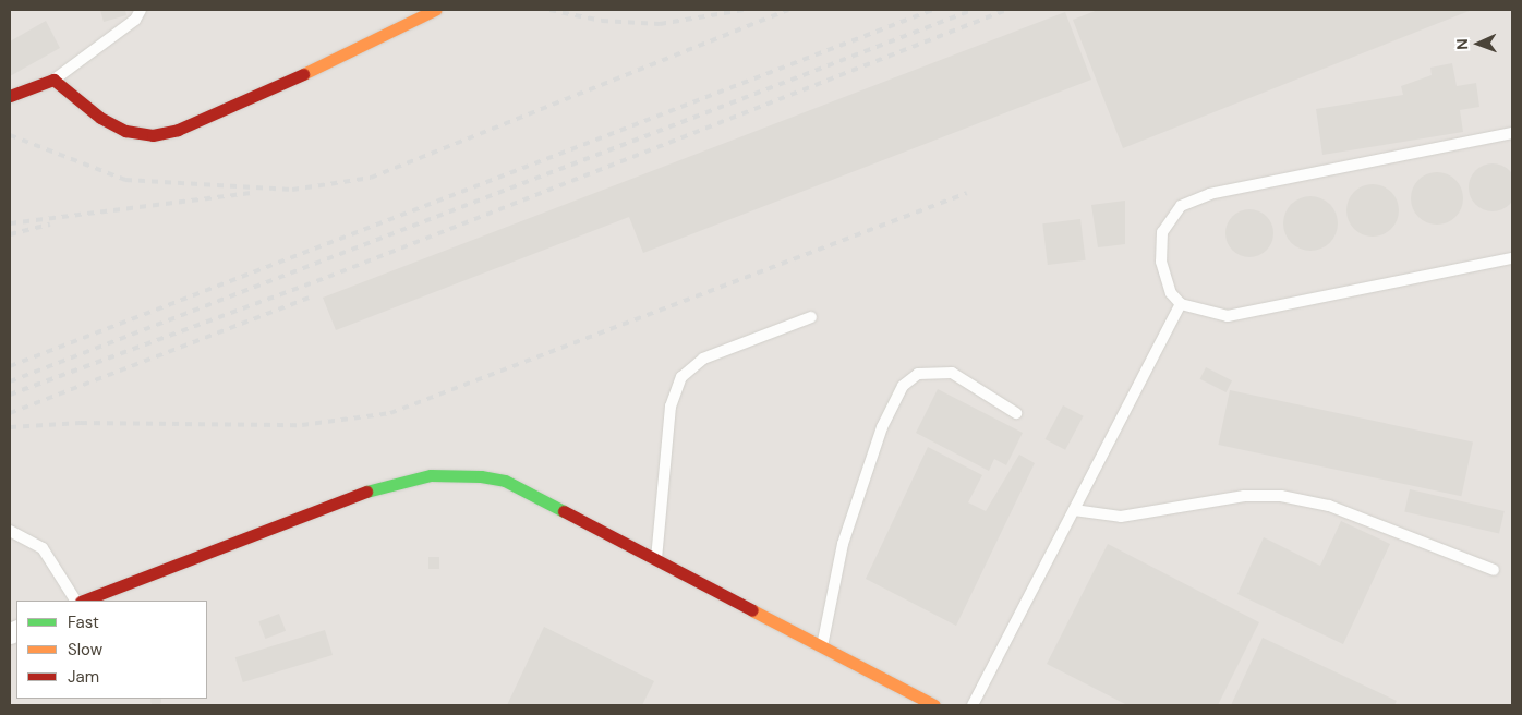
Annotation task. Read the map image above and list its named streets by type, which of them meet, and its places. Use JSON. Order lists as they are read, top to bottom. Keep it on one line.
{"legend":["Fast","Slow","Jam"],"north":"left"}
